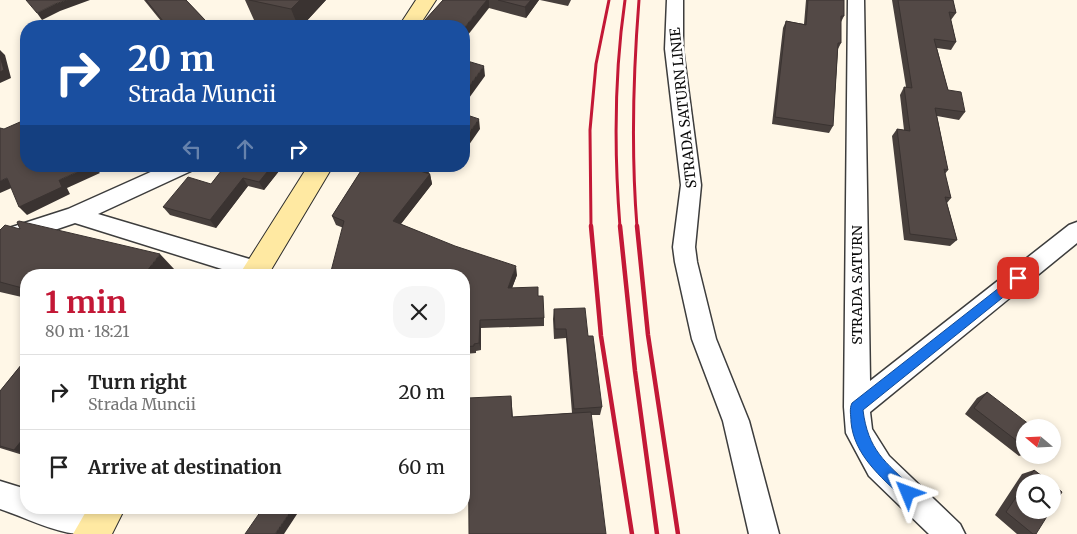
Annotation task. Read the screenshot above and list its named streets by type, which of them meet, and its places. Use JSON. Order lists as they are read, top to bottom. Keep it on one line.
{"streets":{"street":["STRADA SATURN LINIE","STRADA SATURN"]},"north":"left","page":{"turn":["20 m","Strada Muncii"],"heading":["1 min","80 m · 18:21"],"list":[{"name":"Turn right","note":"Strada Muncii","value":"20 m"},{"name":"Arrive at destination","value":"60 m"}]}}
